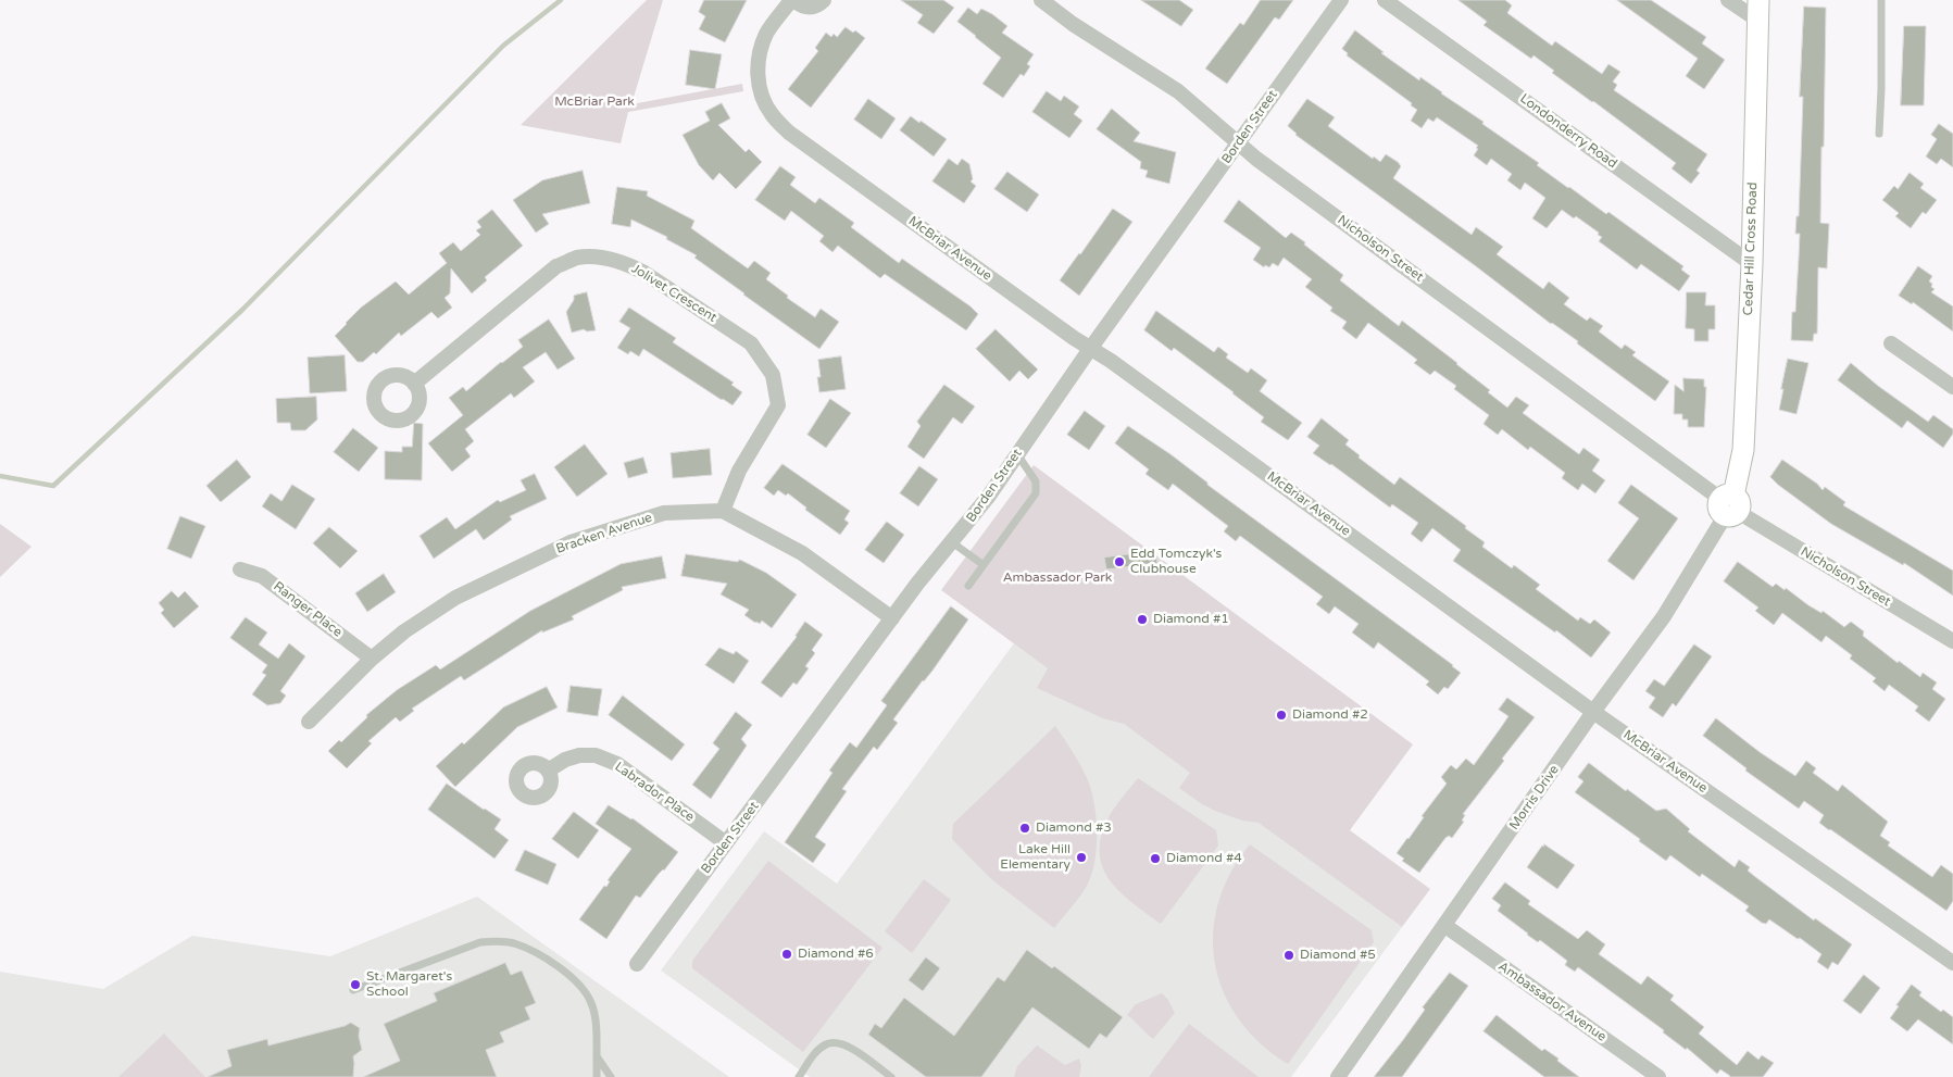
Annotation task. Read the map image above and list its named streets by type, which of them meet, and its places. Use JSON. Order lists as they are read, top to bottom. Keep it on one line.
{"streets":{"street":["Borden Street","Londonderry Road","McBriar Avenue","Nicholson Street","Cedar Hill Cross Road","Jolivet Crescent","Bracken Avenue","Ranger Place","Labrador Place","Morris Drive","Ambassador Avenue"]},"crossings":[["Borden Street","McBriar Avenue"],["Borden Street","Nicholson Street"],["Borden Street","Labrador Place"],["Londonderry Road","Cedar Hill Cross Road"],["McBriar Avenue","Morris Drive"],["Nicholson Street","Cedar Hill Cross Road"],["Nicholson Street","Morris Drive"],["Cedar Hill Cross Road","Morris Drive"],["Jolivet Crescent","Bracken Avenue"],["Bracken Avenue","Ranger Place"],["Morris Drive","Ambassador Avenue"]],"parks":["McBriar Park","Ambassador Park"],"places":["Edd Tomczyk's Clubhouse","Diamond #1","Diamond #2","Diamond #3","Lake Hill Elementary","Diamond #4","Diamond #6","Diamond #5","St. Margaret's School"]}
